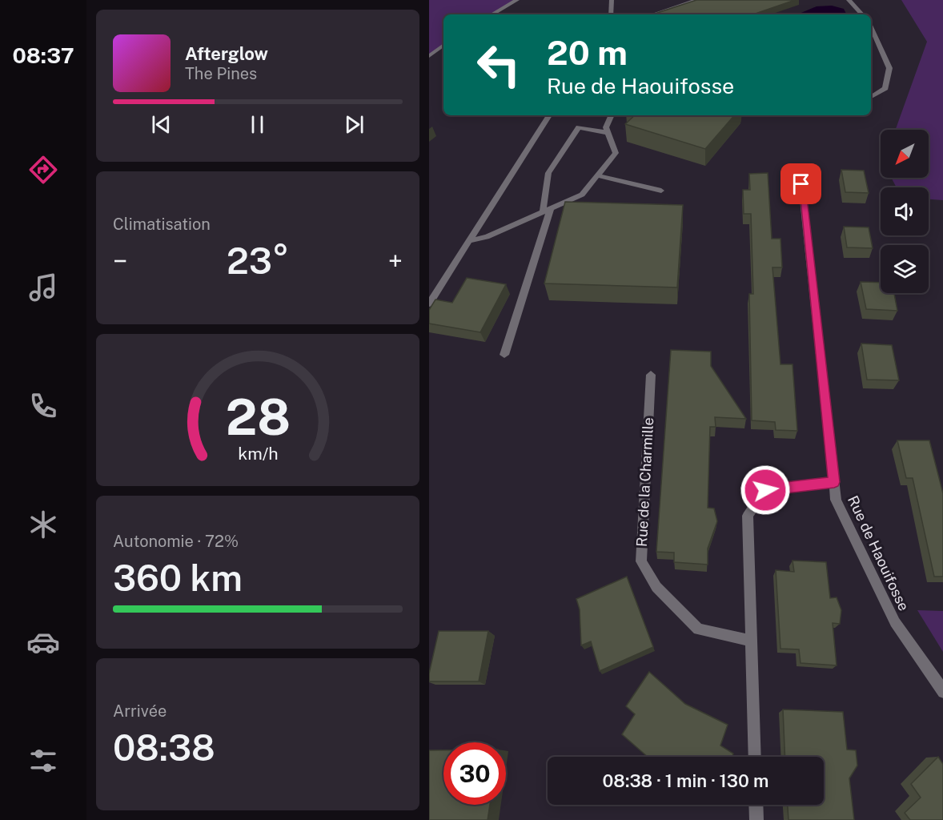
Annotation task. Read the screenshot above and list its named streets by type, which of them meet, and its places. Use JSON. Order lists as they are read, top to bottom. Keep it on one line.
{"streets":{"street":["Rue de la Charmille","Rue de Haouifosse"]},"north":"bottom left","page":{"tabs":"08:37","turn":["20 m","Rue de Haouifosse"],"song":["Afterglow","The Pines"],"tile":["Climatisation",["Autonomie · 72%","360 km"],["Arrivée","08:38"]],"heat":["−","23°","+"],"limit":"30","trip":"08:38 · 1 min · 130 m","gauge":["28","km/h"]}}
